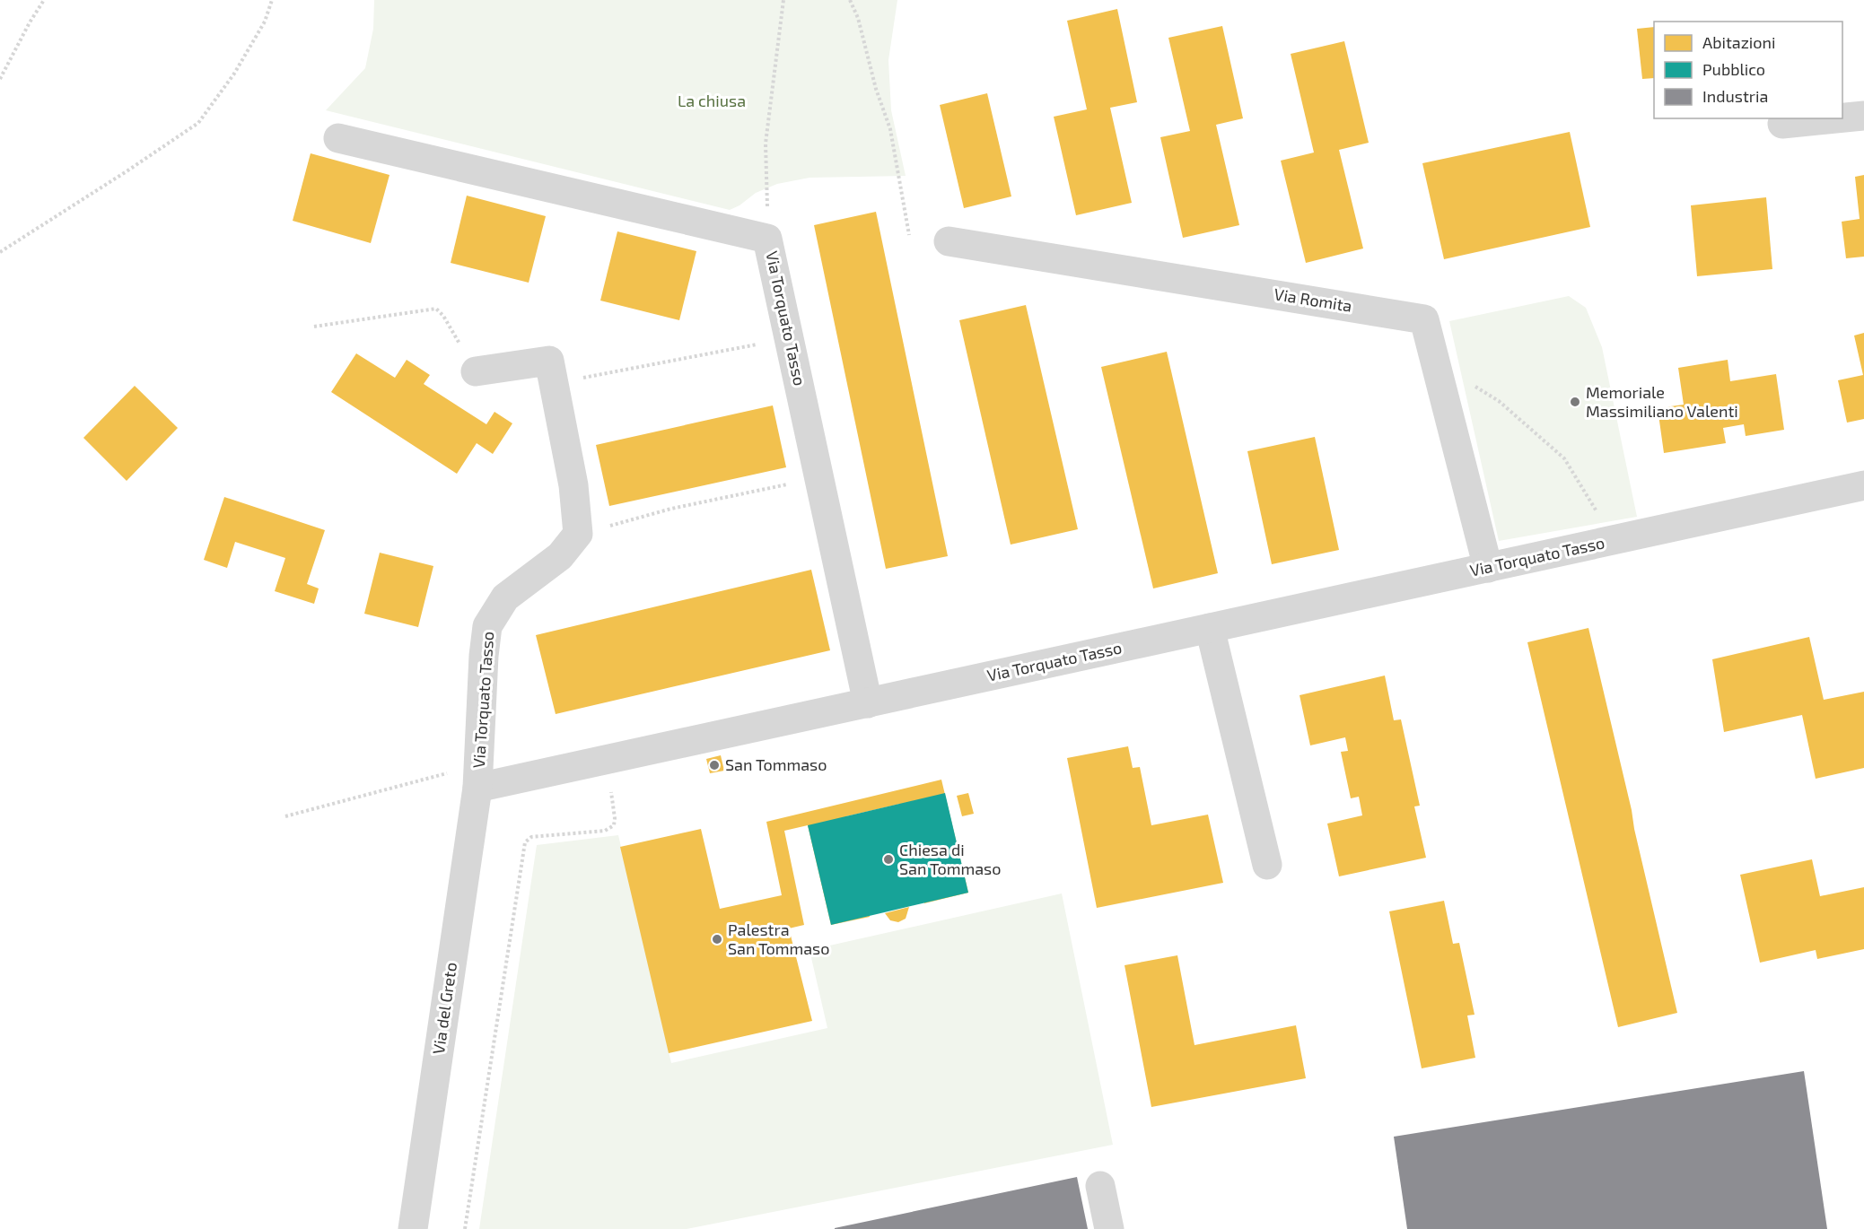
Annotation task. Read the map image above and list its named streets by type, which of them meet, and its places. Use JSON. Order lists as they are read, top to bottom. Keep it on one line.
{"streets":{"street":["Via Romita","Via Torquato Tasso","Via del Greto"]},"crossings":[["Via Romita","Via Torquato Tasso"],["Via Torquato Tasso","Via del Greto"]],"parks":["La chiusa"],"places":["Memoriale Massimiliano Valenti","San Tommaso","Chiesa di San Tommaso","Palestra San Tommaso"],"legend":["Abitazioni","Pubblico","Industria"]}
